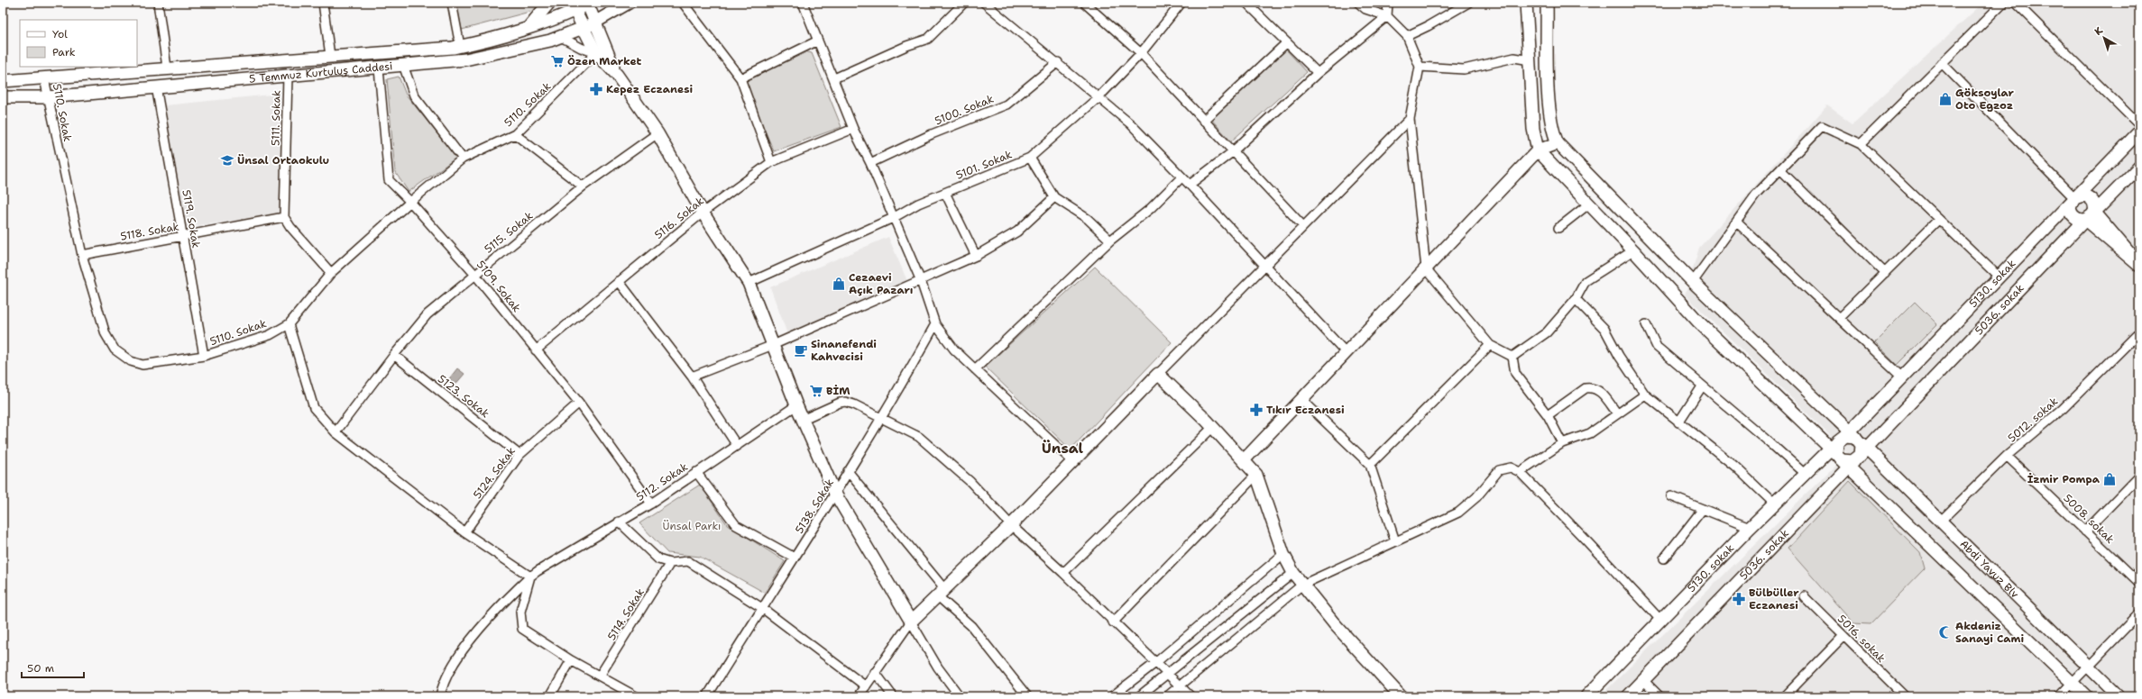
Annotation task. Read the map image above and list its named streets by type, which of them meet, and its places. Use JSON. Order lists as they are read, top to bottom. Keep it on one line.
{"streets":{"main road":["5 Temmuz Kurtuluş Caddesi","5130. sokak","5036. sokak","Abdi Yavuz Blv"],"street":["5110. Sokak","5100. Sokak","5111. Sokak","5101. Sokak","5116. Sokak","5119. Sokak","5118. Sokak","5115. Sokak","5109. Sokak","5123. Sokak","5012. sokak","5124. Sokak","5112. Sokak","5138. Sokak","5008. sokak","5114. Sokak","5016. sokak"]},"crossings":[["5 Temmuz Kurtuluş Caddesi","5110. Sokak"],["5 Temmuz Kurtuluş Caddesi","5111. Sokak"],["5 Temmuz Kurtuluş Caddesi","5119. Sokak"],["5 Temmuz Kurtuluş Caddesi","5109. Sokak"],["5110. Sokak","5119. Sokak"],["5110. Sokak","5118. Sokak"],["5110. Sokak","5109. Sokak"],["5111. Sokak","5118. Sokak"],["5116. Sokak","5109. Sokak"],["5119. Sokak","5118. Sokak"],["5115. Sokak","5109. Sokak"],["5115. Sokak","5123. Sokak"],["5130. sokak","5036. sokak"],["5130. sokak","Abdi Yavuz Blv"],["5109. Sokak","5124. Sokak"],["5109. Sokak","5112. Sokak"],["5036. sokak","Abdi Yavuz Blv"],["5123. Sokak","5124. Sokak"],["5012. sokak","5008. sokak"],["5012. sokak","Abdi Yavuz Blv"]],"districts":["Ünsal"],"parks":["Ünsal Parkı"],"places":{"supermarket":["Özen Market","BİM"],"pharmacy":["Kepez Eczanesi","Tıkır Eczanesi","Bülbüller Eczanesi"],"shop":["Göksoylar Oto Egzoz","Cezaevi Açık Pazarı","İzmir Pompa"],"school or university":["Ünsal Ortaokulu"],"cafe":["Sinanefendi Kahvecisi"],"mosque":["Akdeniz Sanayi Cami"]},"legend":["Yol","Park"],"scale_bar":"50 m","north":"top left"}
